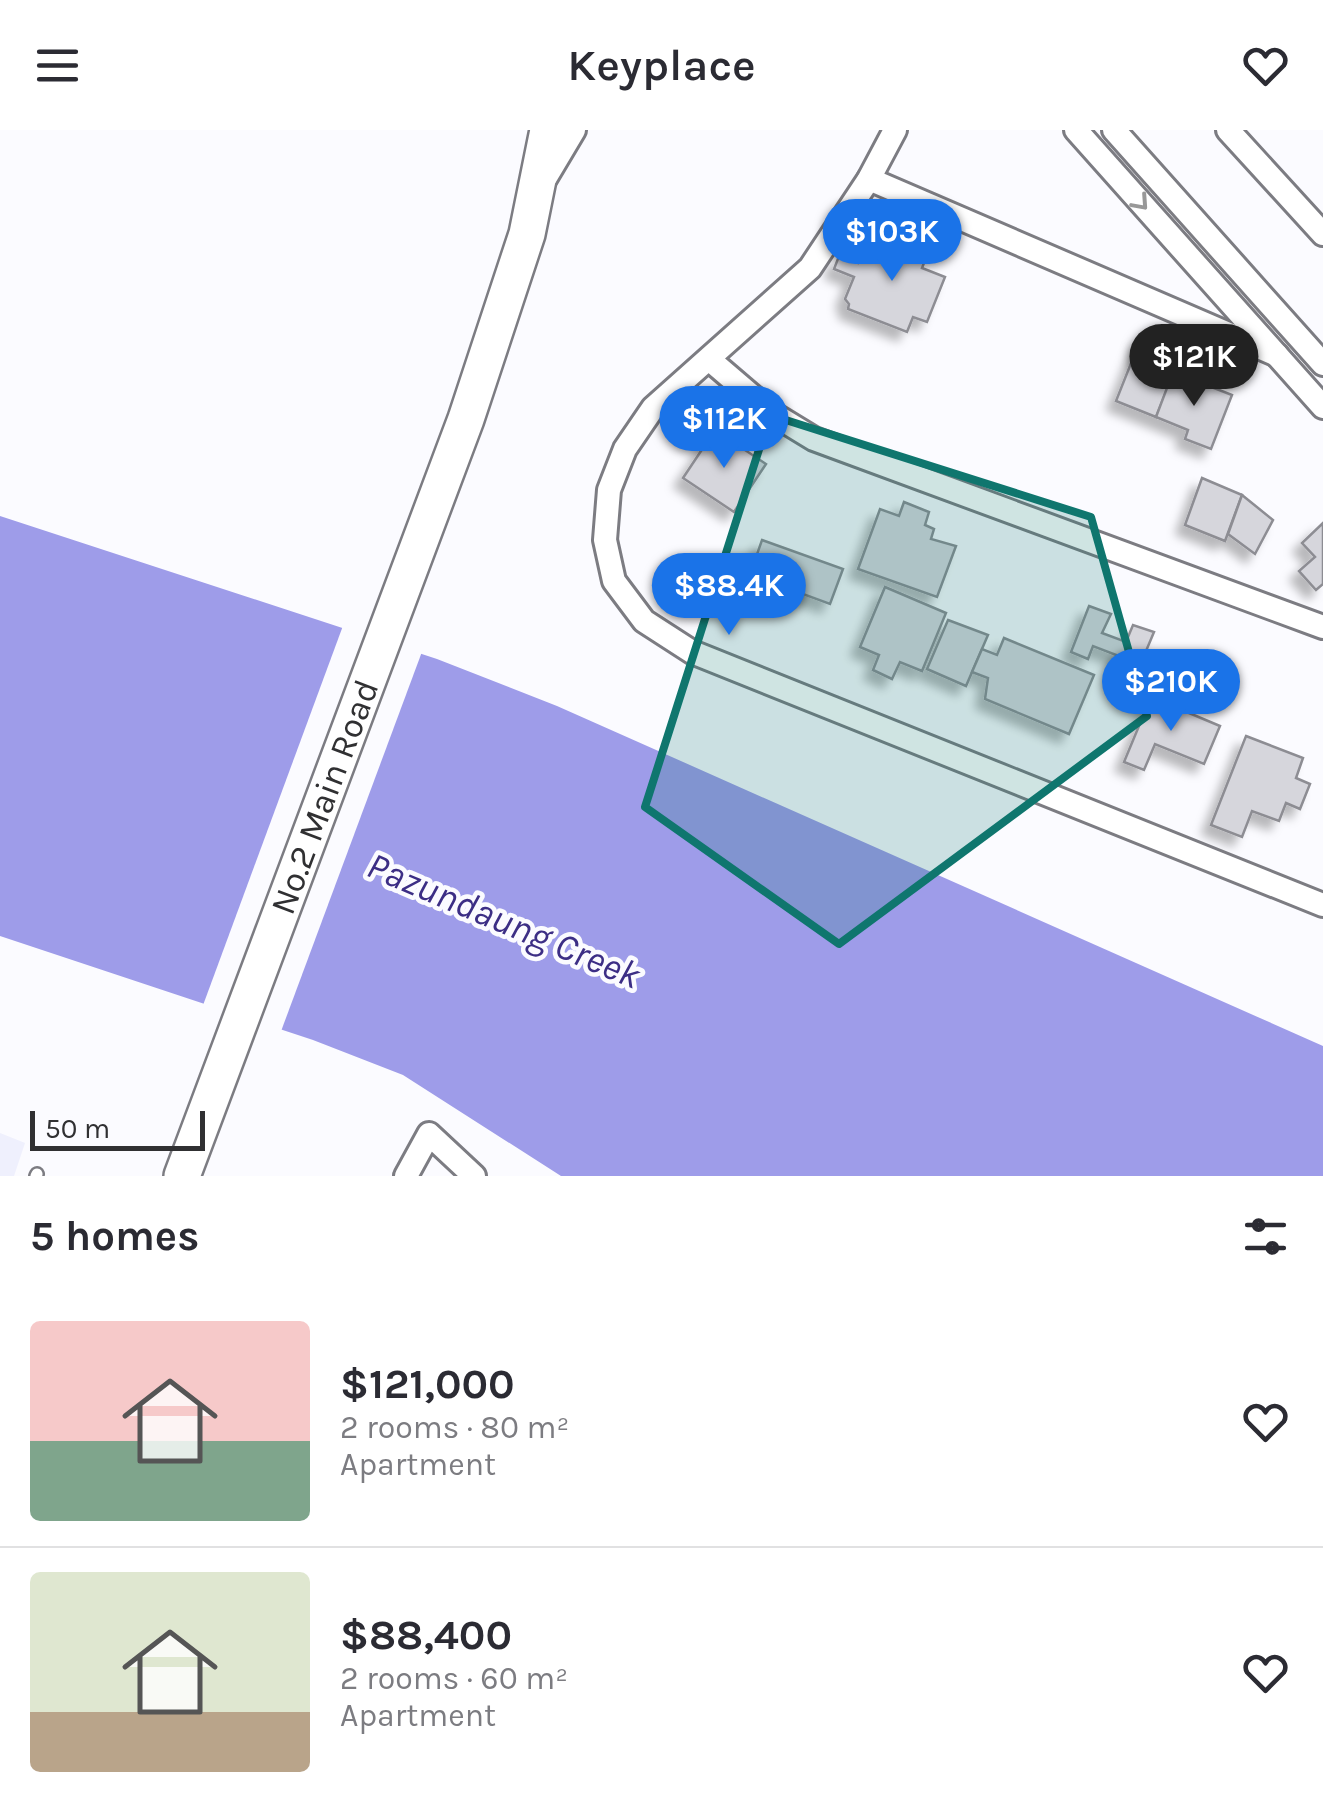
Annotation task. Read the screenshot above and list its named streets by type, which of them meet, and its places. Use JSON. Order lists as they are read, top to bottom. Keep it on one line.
{"streets":{"main road":["No.2 Main Road"]},"water":["Pazundaung Creek"],"scale_bar":"50 m","page":{"header":"Keyplace","price":["$103K","$121K","$112K","$88.4K","$210K"],"scale":"50 m","heading":"5 homes","list":[{"name":"$121,000","note":"2 rooms · 80 m² · Apartment"},{"name":"$88,400","note":"2 rooms · 60 m² · Apartment"}]}}
